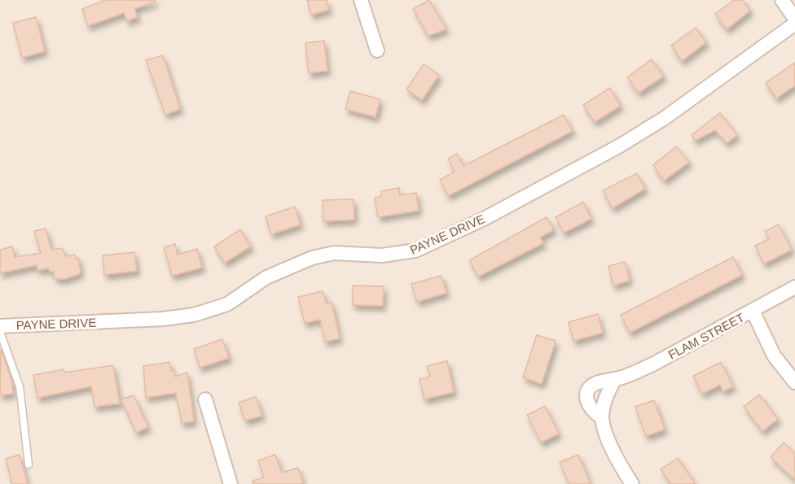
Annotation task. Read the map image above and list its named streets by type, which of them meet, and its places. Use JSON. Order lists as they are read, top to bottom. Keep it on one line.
{"streets":{"street":["PAYNE DRIVE","FLAM STREET"]}}
